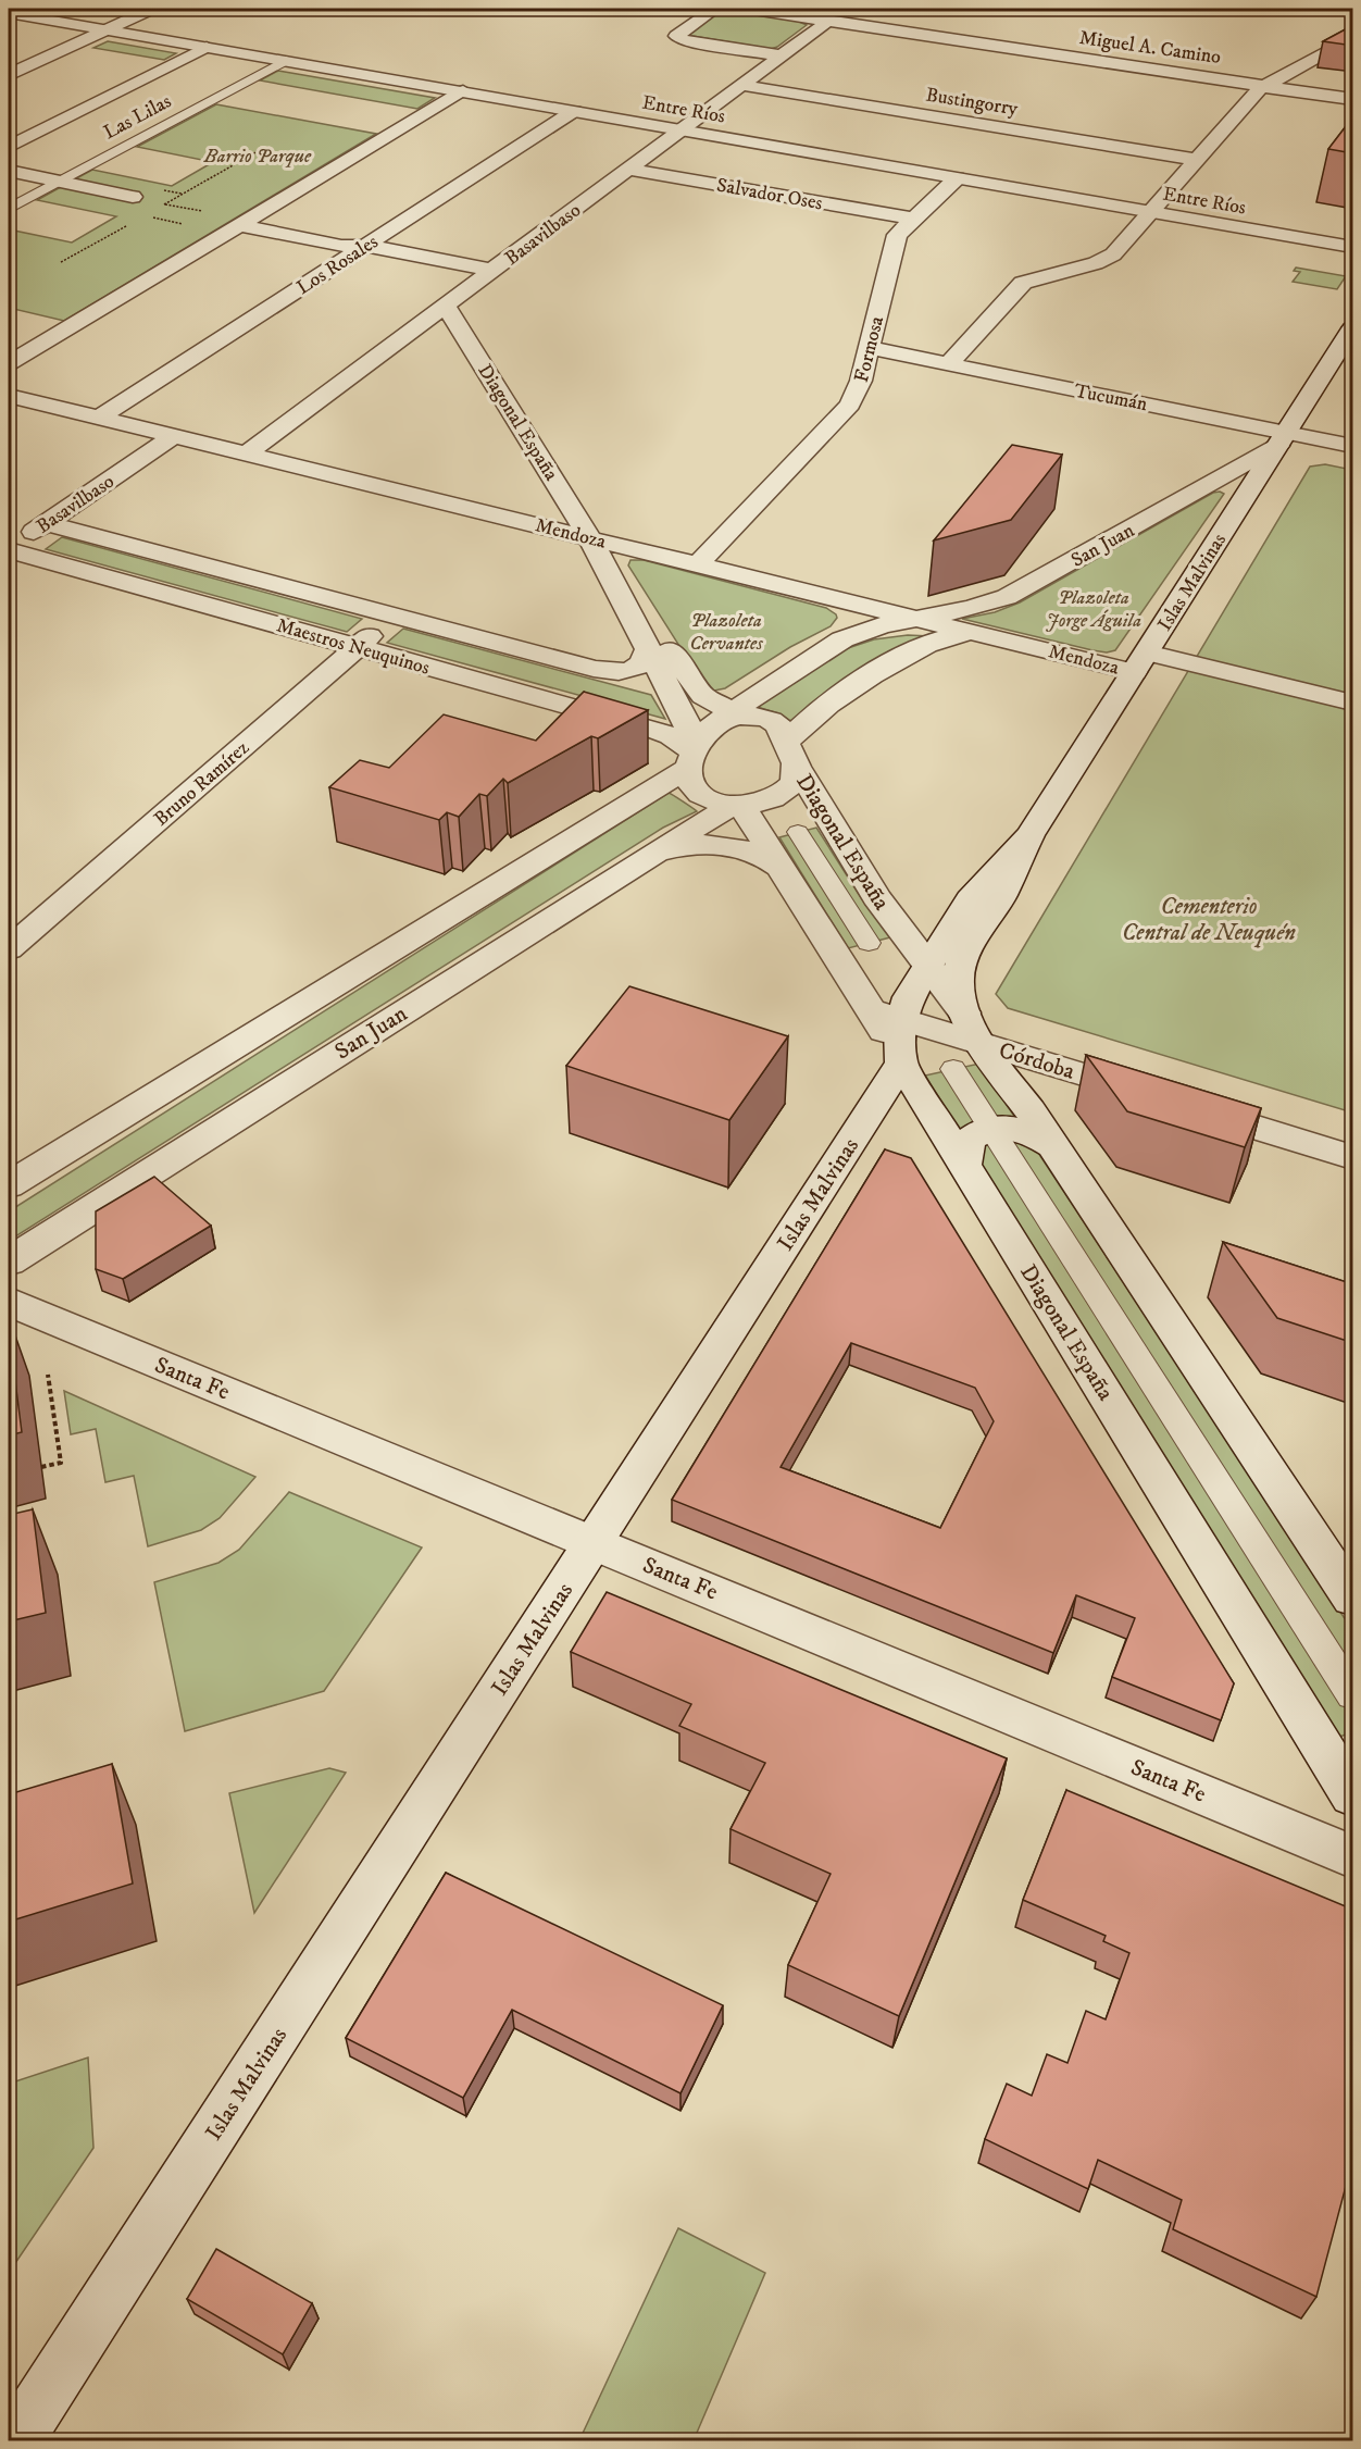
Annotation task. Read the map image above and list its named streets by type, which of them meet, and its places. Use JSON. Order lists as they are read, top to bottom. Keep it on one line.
{"streets":{"street":["Miguel A. Camino","Bustingorry","Entre Ríos","Las Lilas","Salvador Oses","Basavilbaso","Los Rosales","Formosa","Tucumán","Diagonal España","Mendoza","San Juan","Islas Malvinas","Maestros Neuquinos","Bruno Ramírez","Córdoba","Santa Fe"]},"crossings":[["Miguel A. Camino","Basavilbaso"],["Bustingorry","Basavilbaso"],["Entre Ríos","Las Lilas"],["Entre Ríos","Basavilbaso"],["Entre Ríos","Los Rosales"],["Entre Ríos","Formosa"],["Salvador Oses","Basavilbaso"],["Salvador Oses","Formosa"],["Basavilbaso","Diagonal España"],["Basavilbaso","Mendoza"],["Basavilbaso","Maestros Neuquinos"],["Los Rosales","Mendoza"],["Formosa","Tucumán"],["Formosa","Mendoza"],["Tucumán","San Juan"],["Tucumán","Islas Malvinas"],["Diagonal España","Mendoza"],["Diagonal España","San Juan"],["Diagonal España","Islas Malvinas"],["Diagonal España","Maestros Neuquinos"],["Diagonal España","Córdoba"],["Mendoza","San Juan"],["Mendoza","Islas Malvinas"],["San Juan","Islas Malvinas"],["San Juan","Maestros Neuquinos"],["Islas Malvinas","Córdoba"],["Islas Malvinas","Santa Fe"],["Maestros Neuquinos","Bruno Ramírez"]],"parks":["Barrio Parque","Plazoleta Jorge Águila","Plazoleta Cervantes","Cementerio Central de Neuquén"]}
